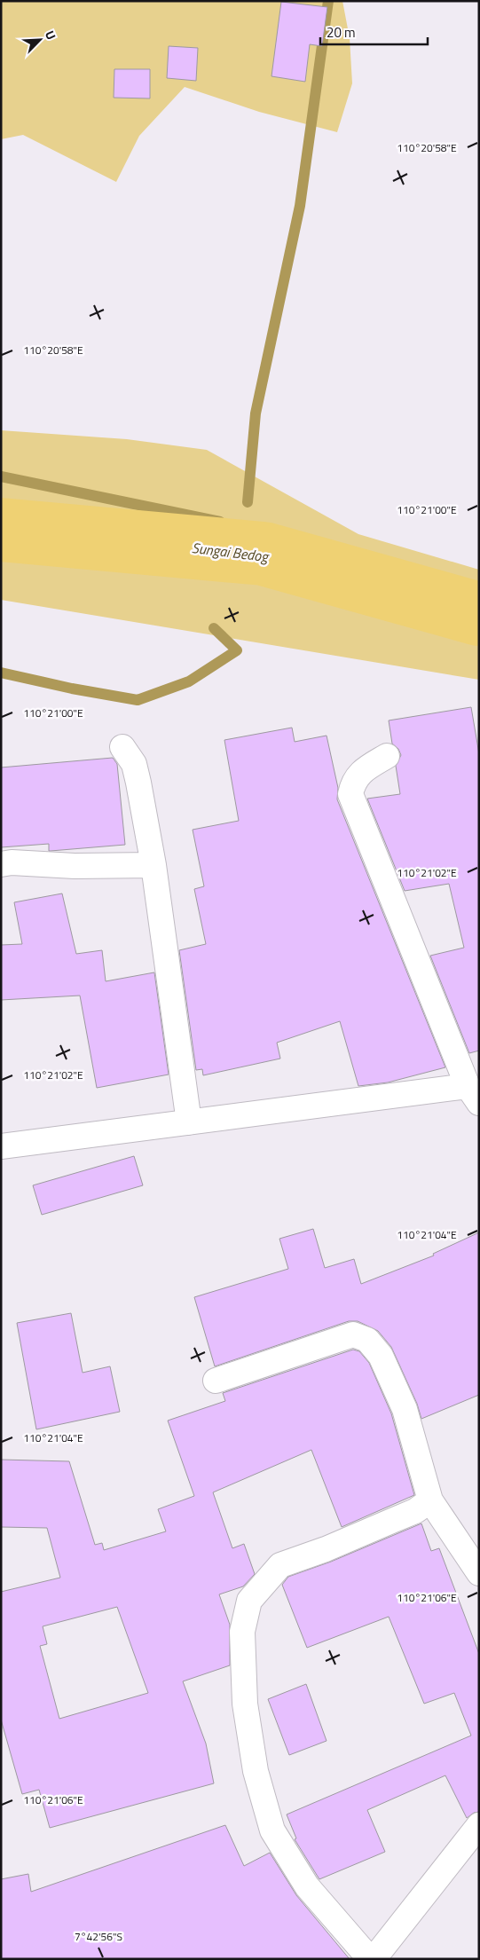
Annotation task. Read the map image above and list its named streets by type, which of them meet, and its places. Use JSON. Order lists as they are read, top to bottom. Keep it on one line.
{"water":["Sungai Bedog"],"scale_bar":"20 m","north":"top right","coordinates":["110°20'58\"E","110°21'00\"E","110°21'02\"E","110°21'04\"E","110°21'06\"E","7°42'56\"S"]}
